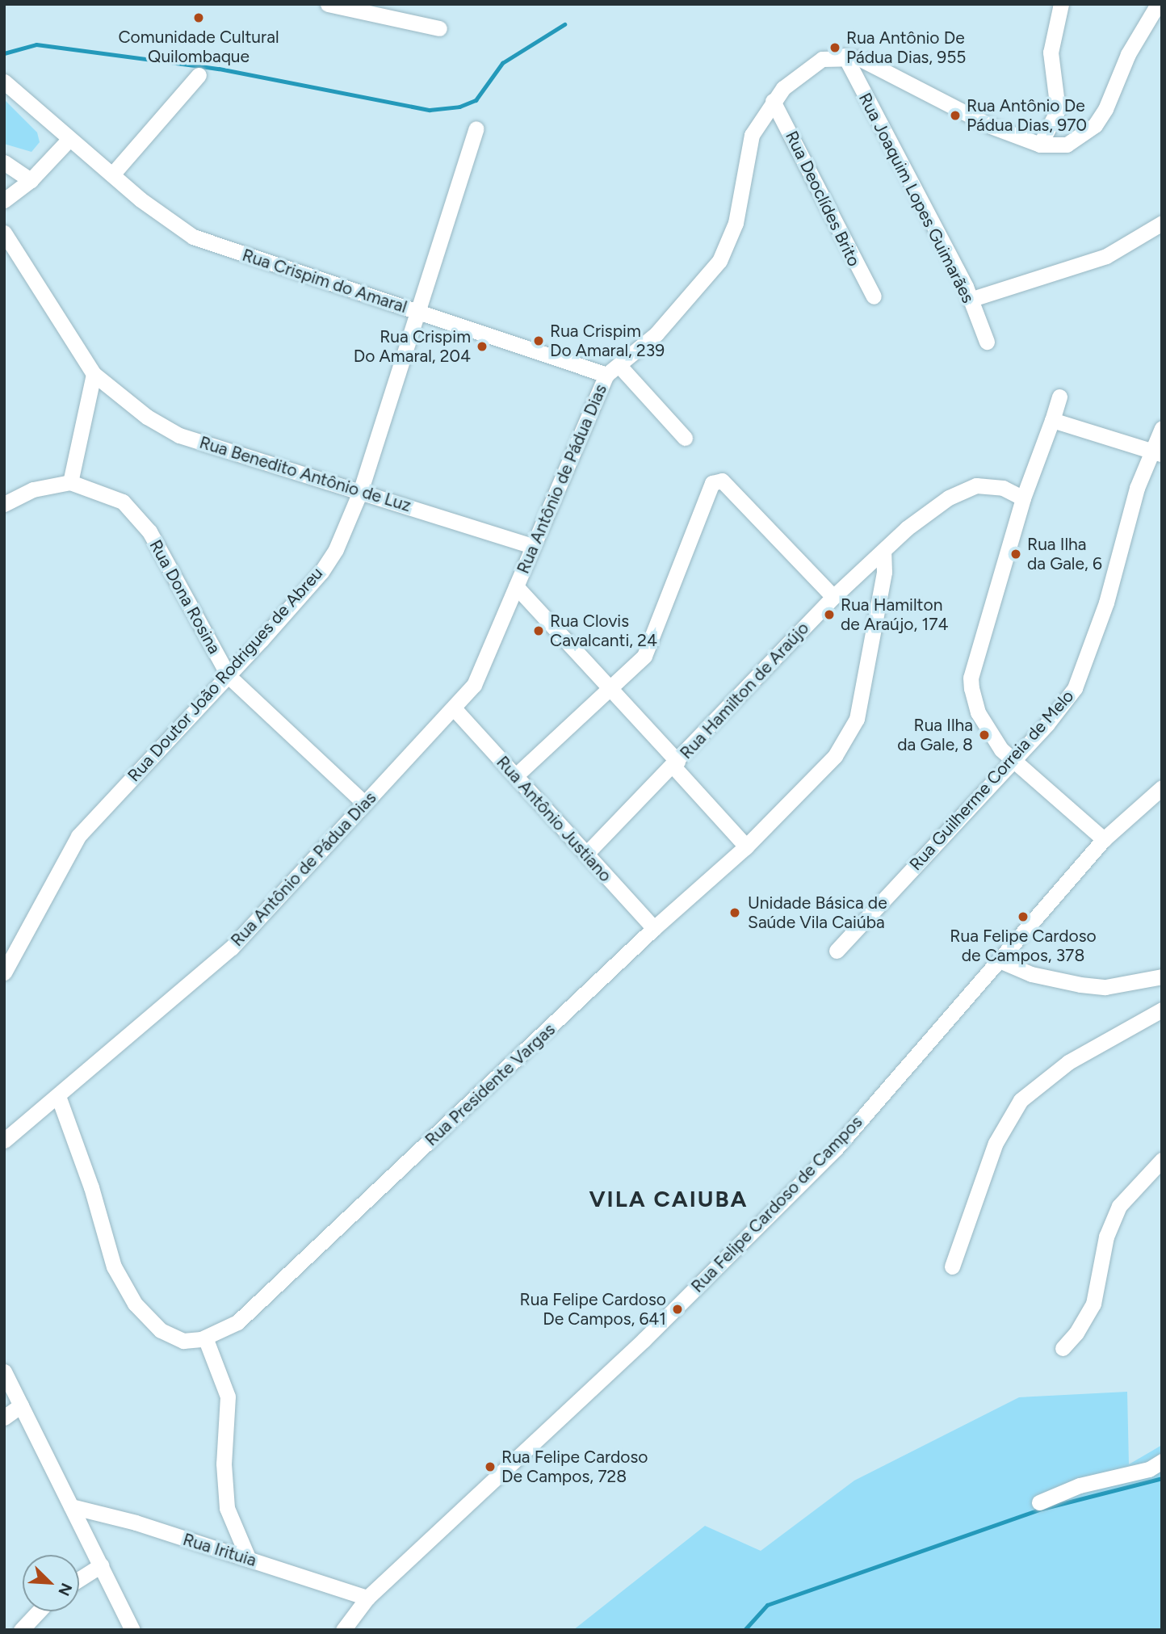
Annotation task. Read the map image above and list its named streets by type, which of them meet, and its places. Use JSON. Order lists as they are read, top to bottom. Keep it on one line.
{"streets":{"street":["Rua Joaquim Lopes Guimarães","Rua Deoclídes Brito","Rua Crispim do Amaral","Rua Benedito Antônio de Luz","Rua Antônio de Pádua Dias","Rua Dona Rosina","Rua Doutor João Rodrigues de Abreu","Rua Hamilton de Araújo","Rua Guilherme Correia de Melo","Rua Antônio Justiano","Rua Presidente Vargas","Rua Felipe Cardoso de Campos","Rua Irituia"]},"crossings":[["Rua Joaquim Lopes Guimarães","Rua Antônio de Pádua Dias"],["Rua Deoclídes Brito","Rua Antônio de Pádua Dias"],["Rua Crispim do Amaral","Rua Antônio de Pádua Dias"],["Rua Crispim do Amaral","Rua Doutor João Rodrigues de Abreu"],["Rua Benedito Antônio de Luz","Rua Antônio de Pádua Dias"],["Rua Benedito Antônio de Luz","Rua Doutor João Rodrigues de Abreu"],["Rua Antônio de Pádua Dias","Rua Dona Rosina"],["Rua Antônio de Pádua Dias","Rua Antônio Justiano"],["Rua Antônio de Pádua Dias","Rua Presidente Vargas"],["Rua Dona Rosina","Rua Doutor João Rodrigues de Abreu"],["Rua Hamilton de Araújo","Rua Antônio Justiano"],["Rua Hamilton de Araújo","Rua Presidente Vargas"],["Rua Antônio Justiano","Rua Presidente Vargas"],["Rua Felipe Cardoso de Campos","Rua Irituia"]],"districts":["VILA CAIUBA"],"places":["Comunidade Cultural Quilombaque","Rua Antônio De Pádua Dias, 955","Rua Antônio De Pádua Dias, 970","Rua Crispim Do Amaral, 239","Rua Crispim Do Amaral, 204","Rua Ilha da Gale, 6","Rua Hamilton de Araújo, 174","Rua Clovis Cavalcanti, 24","Rua Ilha da Gale, 8","Unidade Básica de Saúde Vila Caiúba","Rua Felipe Cardoso de Campos, 378","Rua Felipe Cardoso De Campos, 641","Rua Felipe Cardoso De Campos, 728"],"north":"bottom right"}
